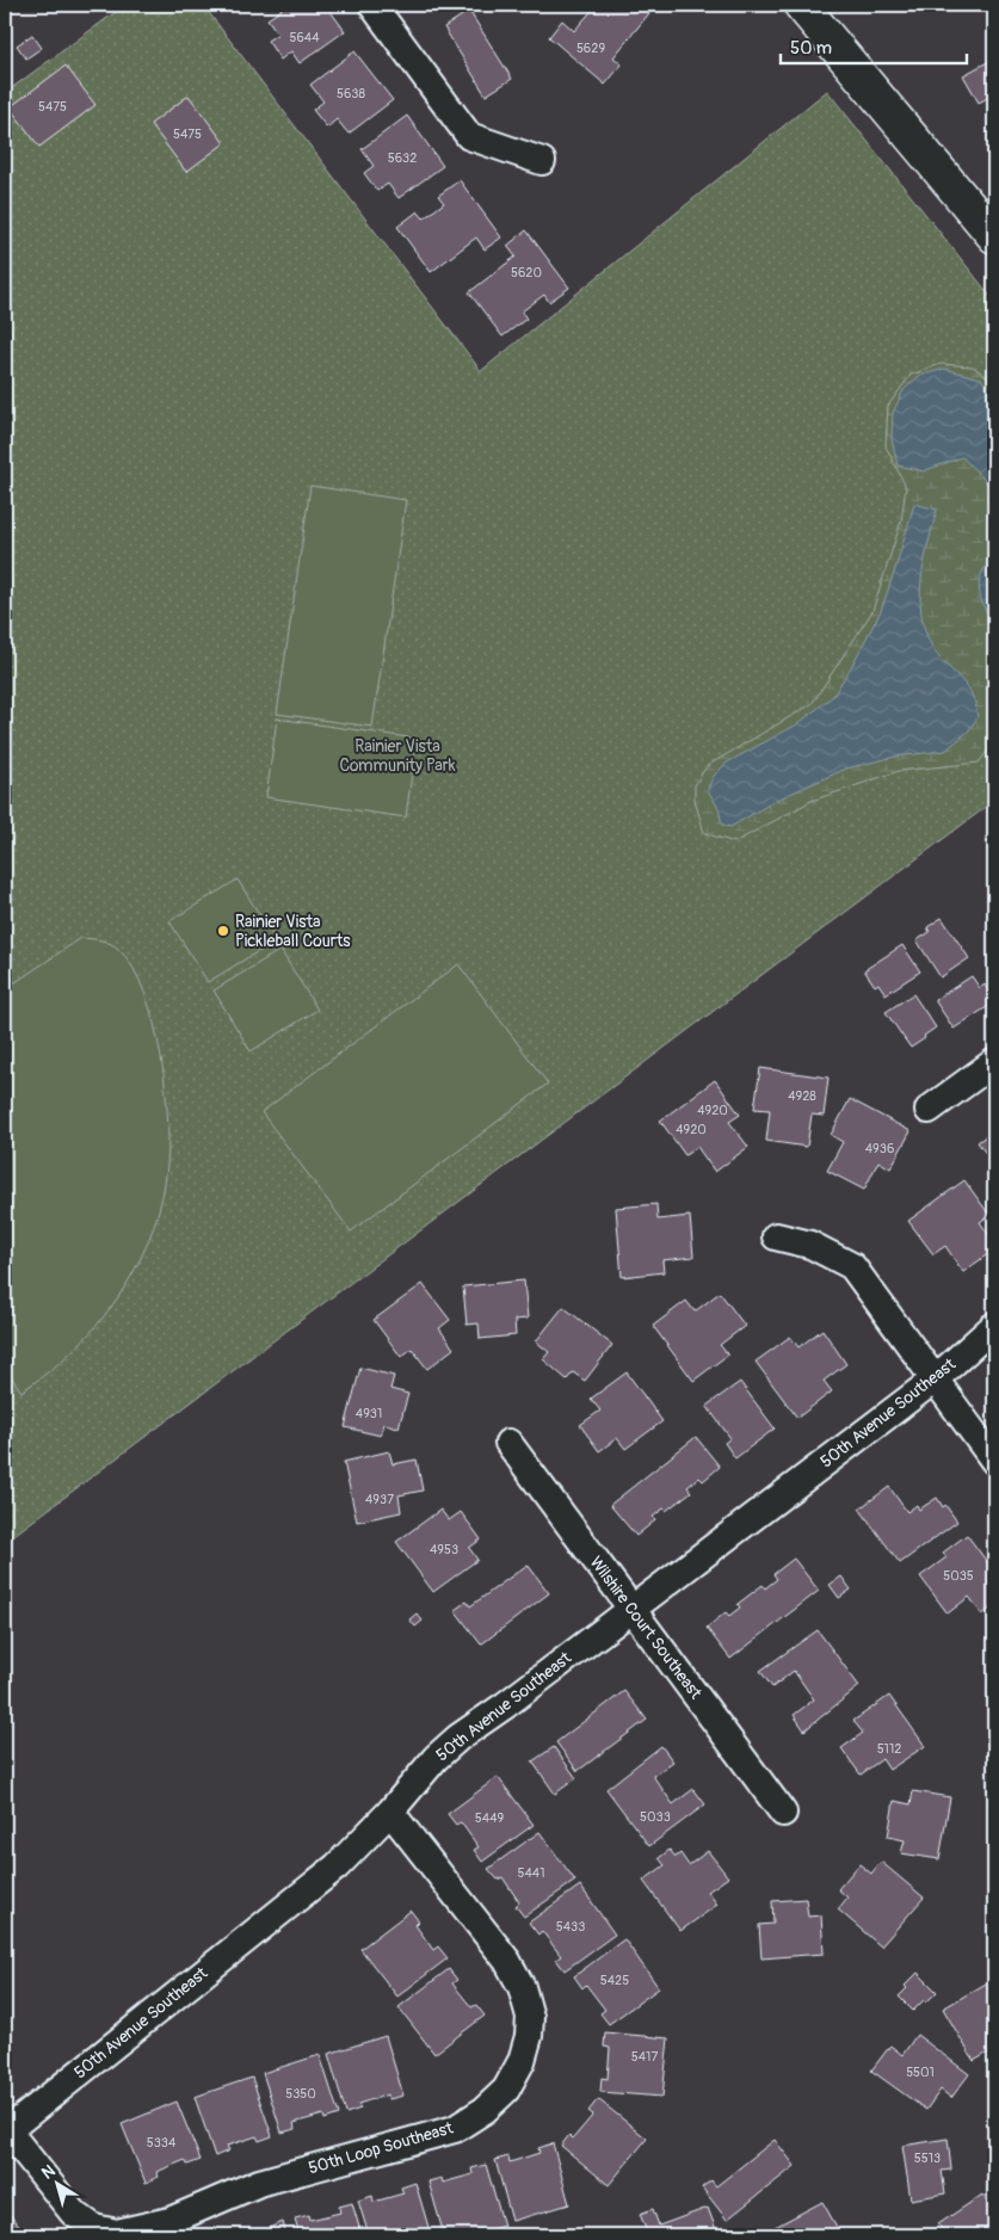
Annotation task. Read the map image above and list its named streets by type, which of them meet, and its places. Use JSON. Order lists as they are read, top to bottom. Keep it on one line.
{"streets":{"street":["50th Avenue Southeast","Wilshire Court Southeast","50th Loop Southeast"]},"crossings":[["50th Avenue Southeast","Wilshire Court Southeast"],["50th Avenue Southeast","50th Loop Southeast"]],"parks":["Rainier Vista Community Park"],"places":["Rainier Vista Pickleball Courts"],"house_numbers":["5644","5629","5638","5475","5475","5632","5620","4928","4920","4920","4936","4931","4937","4953","5035","5112","5033","5449","5441","5433","5425","5417","5501","5350","5334","5513"],"scale_bar":"50 m","north":"top left"}
